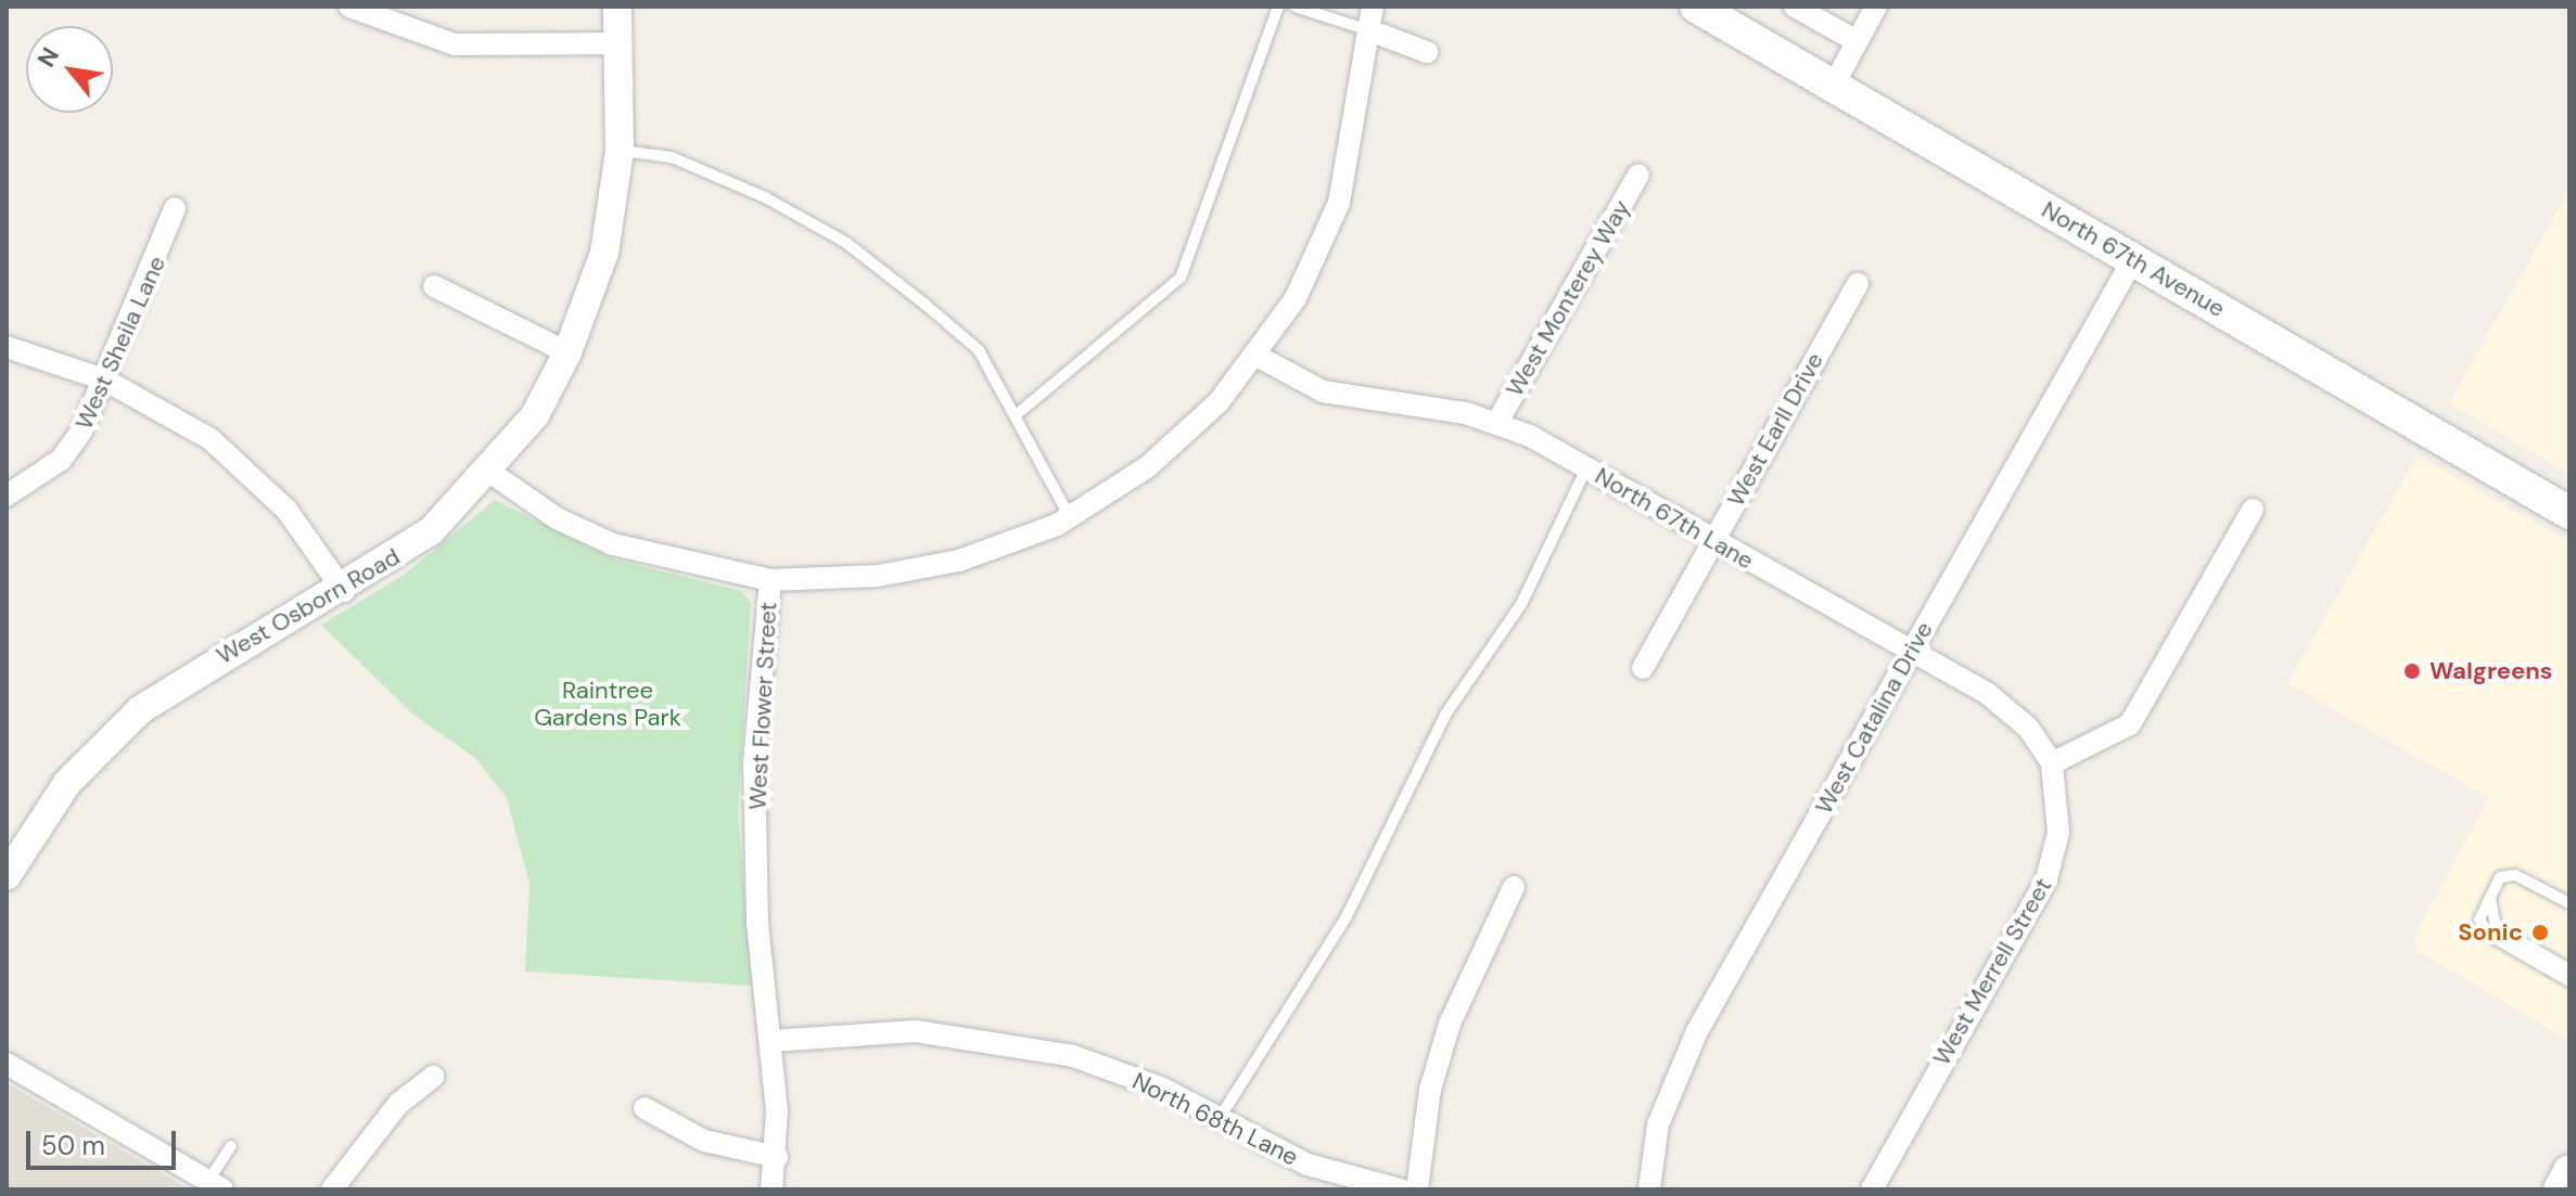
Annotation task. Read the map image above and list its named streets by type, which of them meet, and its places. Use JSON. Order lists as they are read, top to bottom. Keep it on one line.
{"streets":{"main road":["North 67th Avenue"],"street":["West Monterey Way","West Sheila Lane","West Earll Drive","North 67th Lane","West Osborn Road","West Flower Street","West Catalina Drive","West Merrell Street","North 68th Lane"]},"crossings":[["North 67th Avenue","West Catalina Drive"],["West Monterey Way","North 67th Lane"],["West Earll Drive","North 67th Lane"],["North 67th Lane","West Flower Street"],["North 67th Lane","West Catalina Drive"],["North 67th Lane","West Merrell Street"],["West Flower Street","North 68th Lane"]],"parks":["Raintree Gardens Park"],"places":["Walgreens","Sonic"],"scale_bar":"50 m","north":"top left"}
